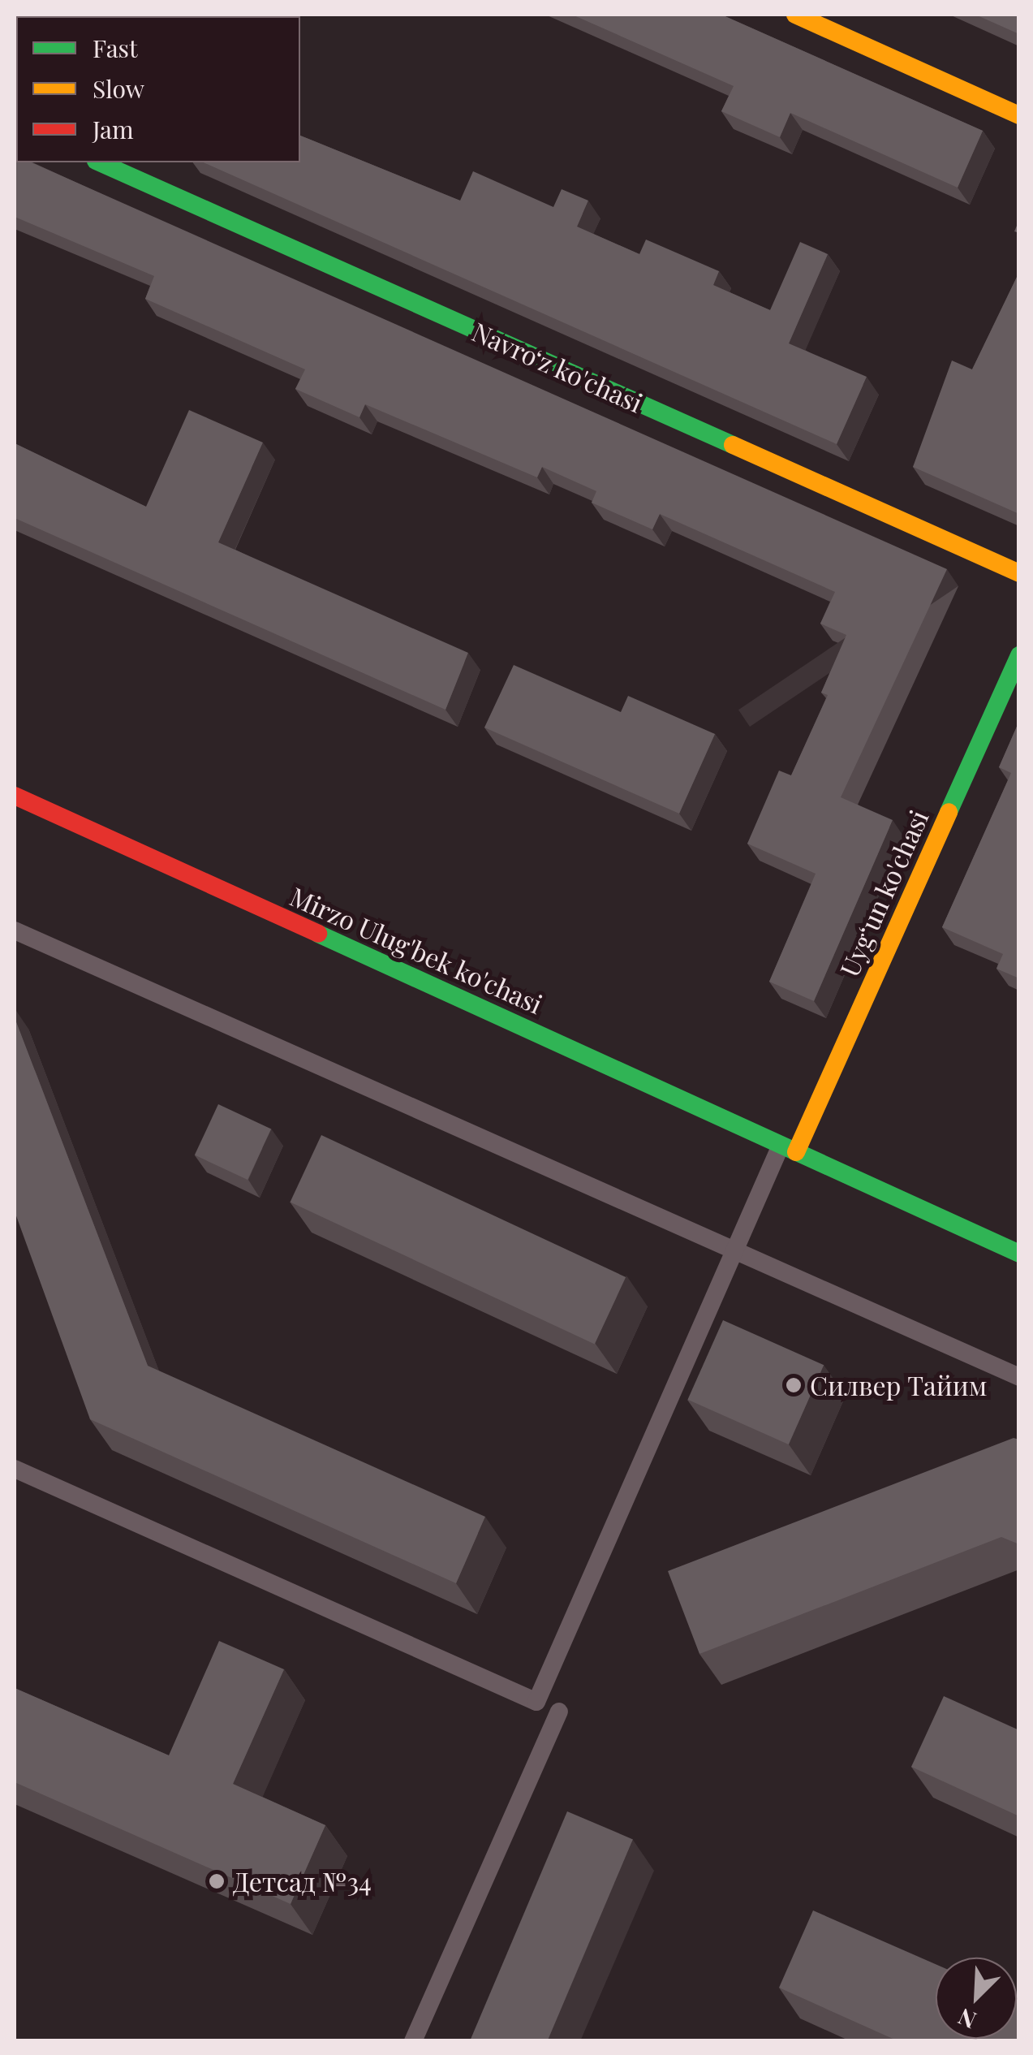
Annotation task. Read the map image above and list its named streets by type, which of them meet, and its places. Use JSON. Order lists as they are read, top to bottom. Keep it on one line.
{"streets":{"street":["Navro‘z ko'chasi","Uyg‘un ko'chasi","Mirzo Ulug'bek ko'chasi"]},"crossings":[["Uyg‘un ko'chasi","Mirzo Ulug'bek ko'chasi"]],"places":["Силвер Тайим","Детсад №34"],"legend":["Fast","Slow","Jam"],"north":"bottom left"}
